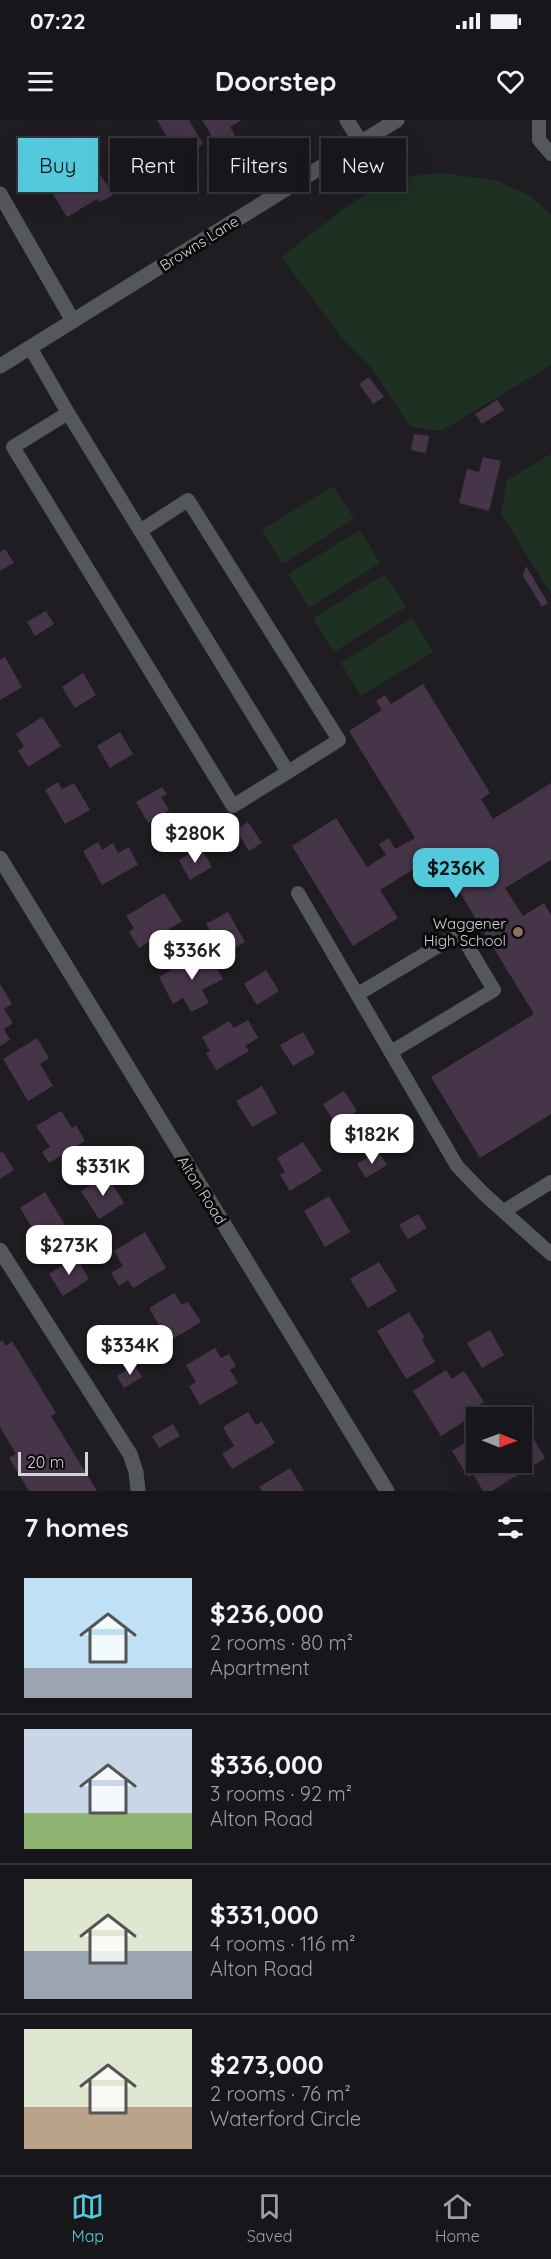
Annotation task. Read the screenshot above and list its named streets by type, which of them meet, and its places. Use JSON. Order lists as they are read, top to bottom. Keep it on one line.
{"streets":{"street":["Browns Lane","Alton Road"]},"places":["Waggener High School"],"scale_bar":"20 m","north":"right","page":{"status":"07:22","header":"Doorstep","chip":["Buy","Rent","Filters","New"],"price":["$280K","$236K","$336K","$182K","$331K","$273K","$334K"],"scale":"20 m","heading":"7 homes","list":[{"name":"$236,000","note":"2 rooms · 80 m² · Apartment"},{"name":"$336,000","note":"3 rooms · 92 m² · Alton Road"},{"name":"$331,000","note":"4 rooms · 116 m² · Alton Road"},{"name":"$273,000","note":"2 rooms · 76 m² · Waterford Circle"}],"tabs":["Map","Saved","Home"]}}
